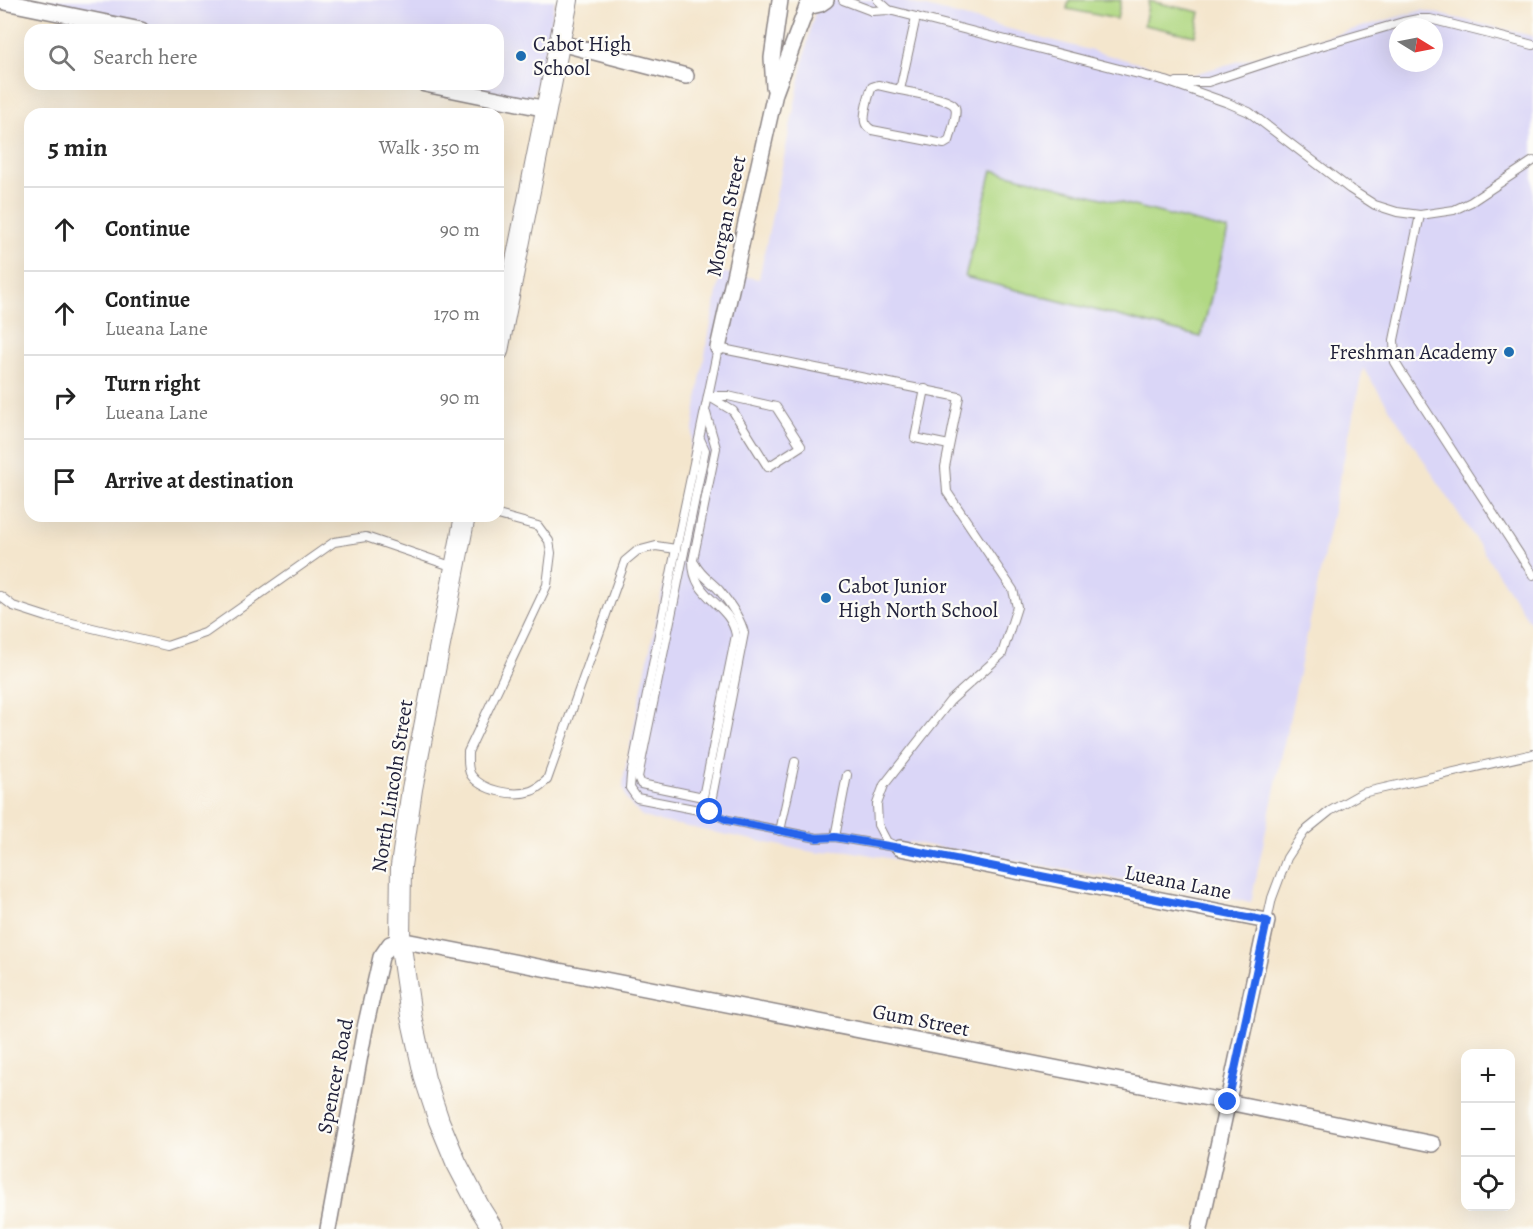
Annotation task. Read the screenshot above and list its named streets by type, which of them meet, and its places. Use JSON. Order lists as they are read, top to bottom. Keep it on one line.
{"streets":{"street":["Morgan Street","North Lincoln Street","Lueana Lane","Gum Street","Spencer Road"]},"crossings":[["North Lincoln Street","Gum Street"],["North Lincoln Street","Spencer Road"],["Gum Street","Spencer Road"]],"places":["Cabot High School","Freshman Academy","Cabot Junior High North School"],"north":"right","page":{"search":"Search here","heading":["5 min","Walk · 350 m"],"list":[["Continue","90 m"],["Continue","Lueana Lane","170 m"],["Turn right","Lueana Lane","90 m"],"Arrive at destination"],"map_buttons":["+","−"]}}
